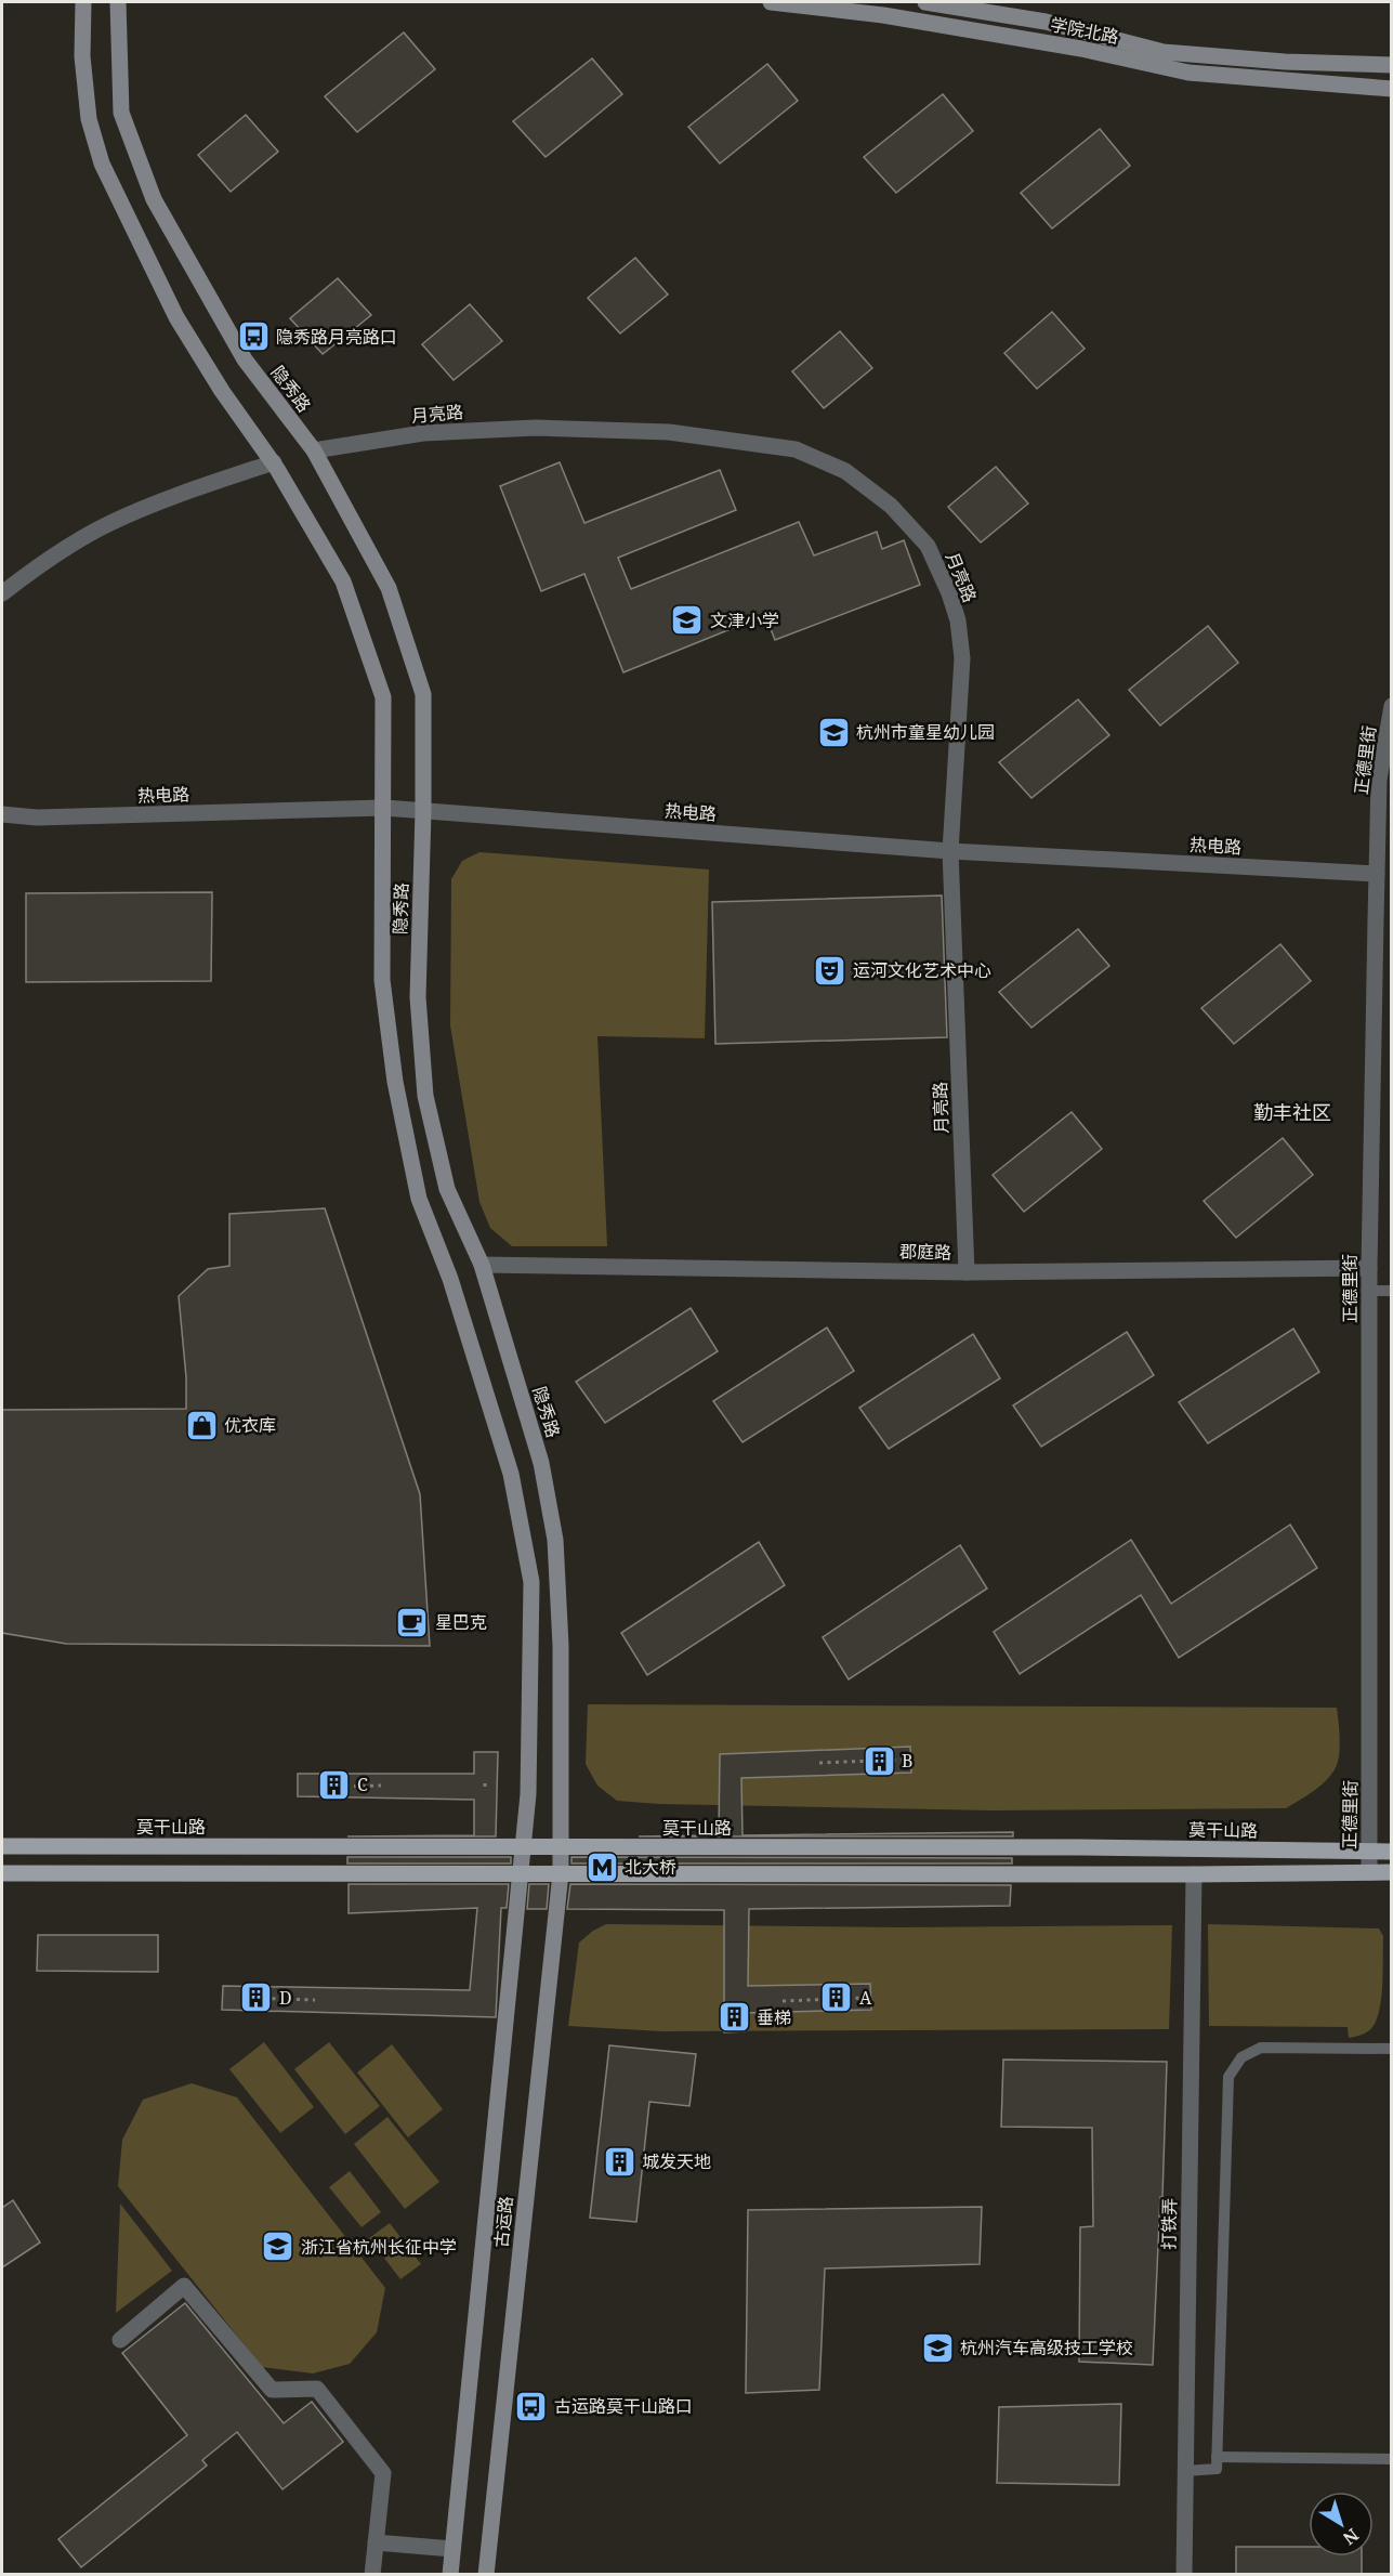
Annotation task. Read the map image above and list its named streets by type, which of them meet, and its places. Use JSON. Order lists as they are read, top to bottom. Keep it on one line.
{"streets":{"main road":["学院北路","隐秀路","莫干山路","古运路"],"street":["月亮路","正德里街","热电路","郡庭路","打铁弄"]},"crossings":[["隐秀路","月亮路"],["隐秀路","热电路"],["隐秀路","郡庭路"],["隐秀路","莫干山路"],["隐秀路","古运路"],["月亮路","热电路"],["月亮路","郡庭路"],["正德里街","热电路"],["正德里街","郡庭路"],["正德里街","莫干山路"]],"districts":["勤丰社区"],"places":{"bus stop":["隐秀路月亮路口","古运路莫干山路口"],"school or university":["文津小学","杭州市童星幼儿园","浙江省杭州长征中学","杭州汽车高级技工学校"],"theatre":["运河文化艺术中心"],"shop":["优衣库"],"cafe":["星巴克"],"building":["B","C","D","A","垂梯","城发天地"],"metro station":["北大桥"]},"north":"bottom right"}
